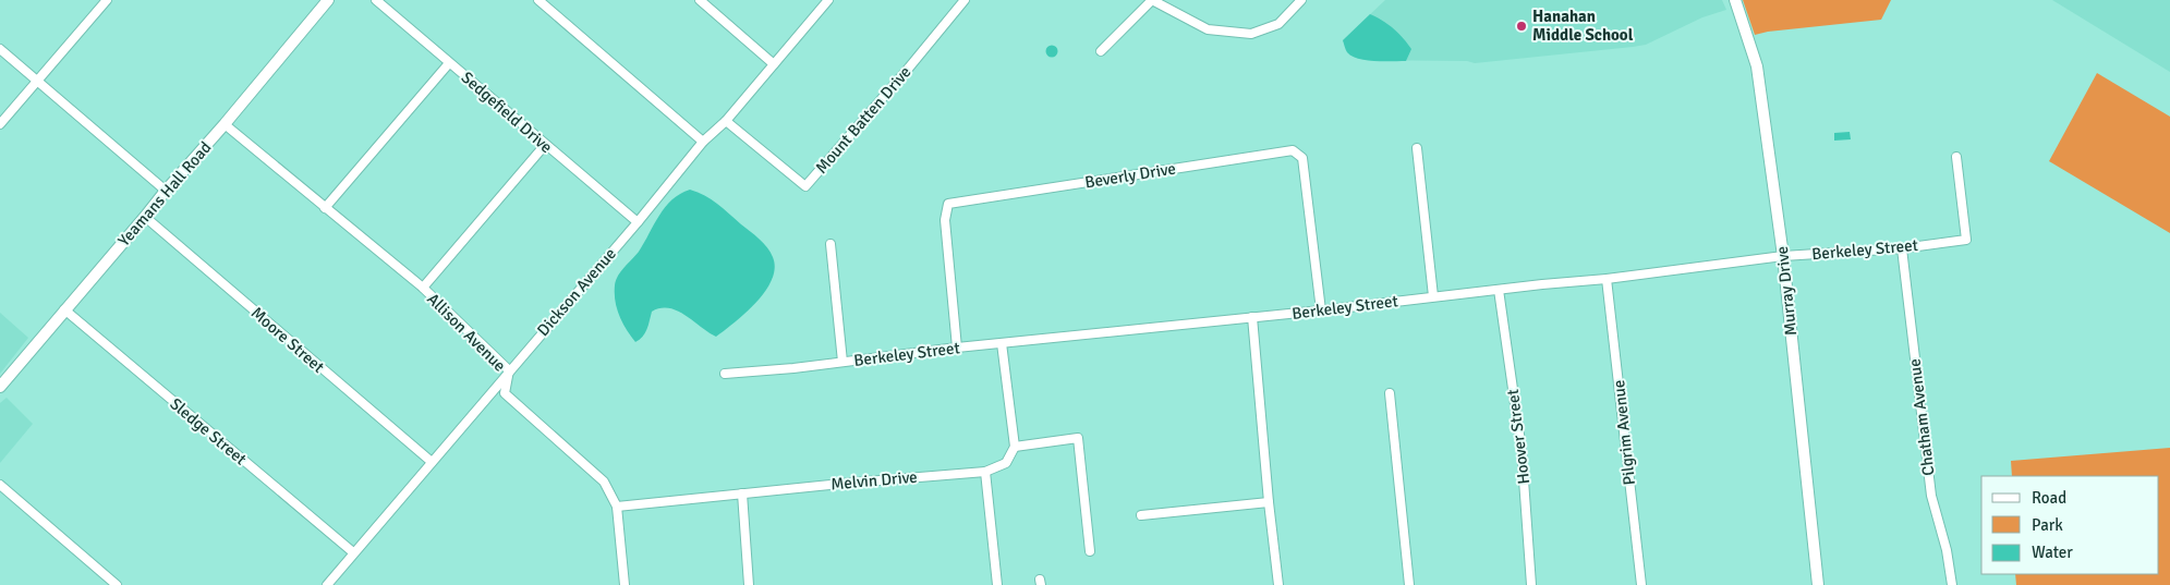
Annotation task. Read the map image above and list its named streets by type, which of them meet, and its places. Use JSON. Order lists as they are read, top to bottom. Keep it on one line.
{"streets":{"street":["Sedgefield Drive","Mount Batten Drive","Beverly Drive","Yeamans Hall Road","Berkeley Street","Murray Drive","Dickson Avenue","Allison Avenue","Moore Street","Chatham Avenue","Sledge Street","Pilgrim Avenue","Hoover Street","Melvin Drive"]},"crossings":[["Sedgefield Drive","Dickson Avenue"],["Mount Batten Drive","Dickson Avenue"],["Beverly Drive","Berkeley Street"],["Yeamans Hall Road","Allison Avenue"],["Yeamans Hall Road","Moore Street"],["Yeamans Hall Road","Sledge Street"],["Berkeley Street","Murray Drive"],["Berkeley Street","Chatham Avenue"],["Berkeley Street","Pilgrim Avenue"],["Berkeley Street","Hoover Street"],["Dickson Avenue","Allison Avenue"],["Dickson Avenue","Moore Street"],["Dickson Avenue","Sledge Street"],["Allison Avenue","Melvin Drive"]],"places":["Hanahan Middle School"],"legend":["Road","Park","Water"]}
